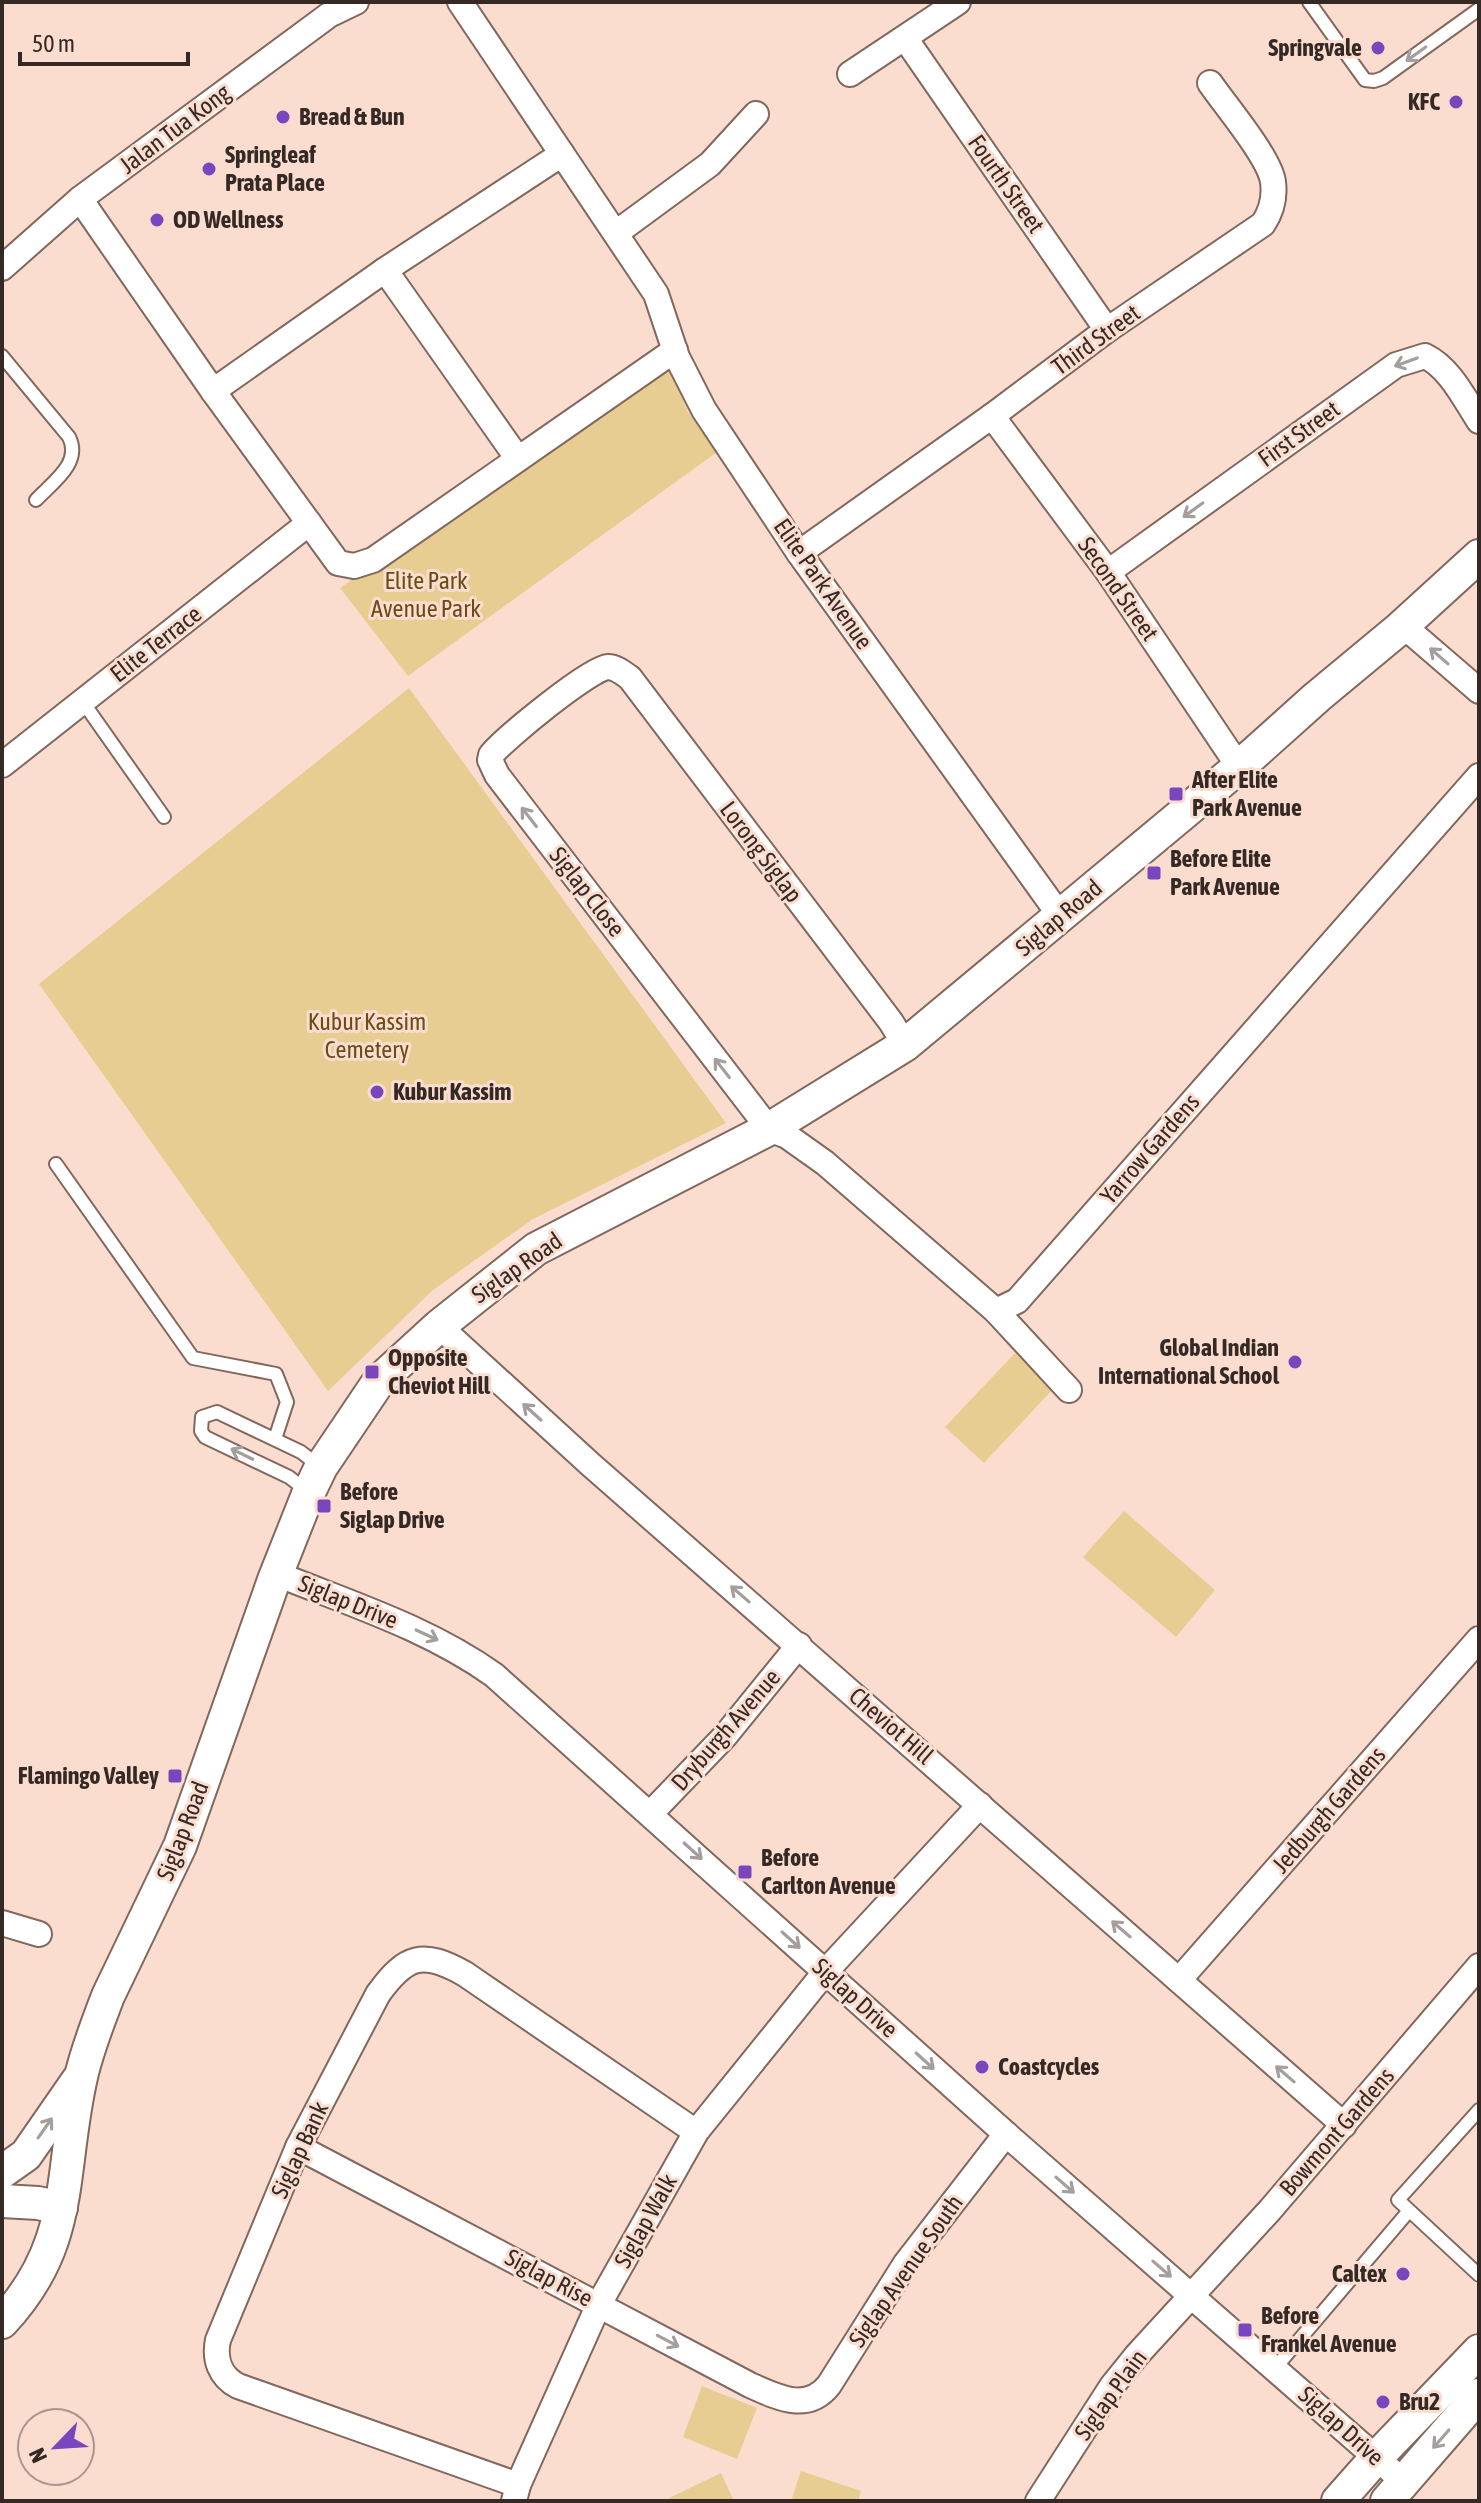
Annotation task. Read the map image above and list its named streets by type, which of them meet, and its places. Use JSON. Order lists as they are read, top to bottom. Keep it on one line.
{"streets":{"main road":["Siglap Road"],"street":["Jalan Tua Kong","Fourth Street","Third Street","First Street","Elite Park Avenue","Second Street","Elite Terrace","Lorong Siglap","Siglap Close","Yarrow Gardens","Siglap Drive","Cheviot Hill","Dryburgh Avenue","Jedburgh Gardens","Bowmont Gardens","Siglap Bank","Siglap Walk","Siglap Avenue South","Siglap Rise","Siglap Plain"]},"crossings":[["Fourth Street","Third Street"],["Third Street","Elite Park Avenue"],["Third Street","Second Street"],["First Street","Second Street"],["Elite Park Avenue","Siglap Road"],["Second Street","Siglap Road"],["Lorong Siglap","Siglap Close"],["Lorong Siglap","Siglap Road"],["Siglap Close","Siglap Road"],["Siglap Road","Siglap Drive"],["Siglap Road","Cheviot Hill"],["Siglap Drive","Dryburgh Avenue"],["Siglap Drive","Bowmont Gardens"],["Siglap Drive","Siglap Walk"],["Siglap Drive","Siglap Avenue South"],["Siglap Drive","Siglap Plain"],["Cheviot Hill","Dryburgh Avenue"],["Cheviot Hill","Jedburgh Gardens"],["Cheviot Hill","Bowmont Gardens"],["Cheviot Hill","Siglap Walk"],["Bowmont Gardens","Siglap Plain"],["Siglap Bank","Siglap Walk"],["Siglap Bank","Siglap Rise"],["Siglap Walk","Siglap Rise"],["Siglap Avenue South","Siglap Rise"]],"one_way":["First Street","Siglap Drive","Cheviot Hill","Siglap Rise"],"parks":["Elite Park Avenue Park","Kubur Kassim Cemetery"],"places":{"other":["Springvale","KFC","Bread & Bun","Springleaf Prata Place","OD Wellness","Kubur Kassim","Global Indian International School","Coastcycles","Caltex","Bru2"],"transit":["After Elite Park Avenue","Before Elite Park Avenue","Opposite Cheviot Hill","Before Siglap Drive","Flamingo Valley","Before Carlton Avenue","Before Frankel Avenue"]},"scale_bar":"50 m","north":"bottom left"}
